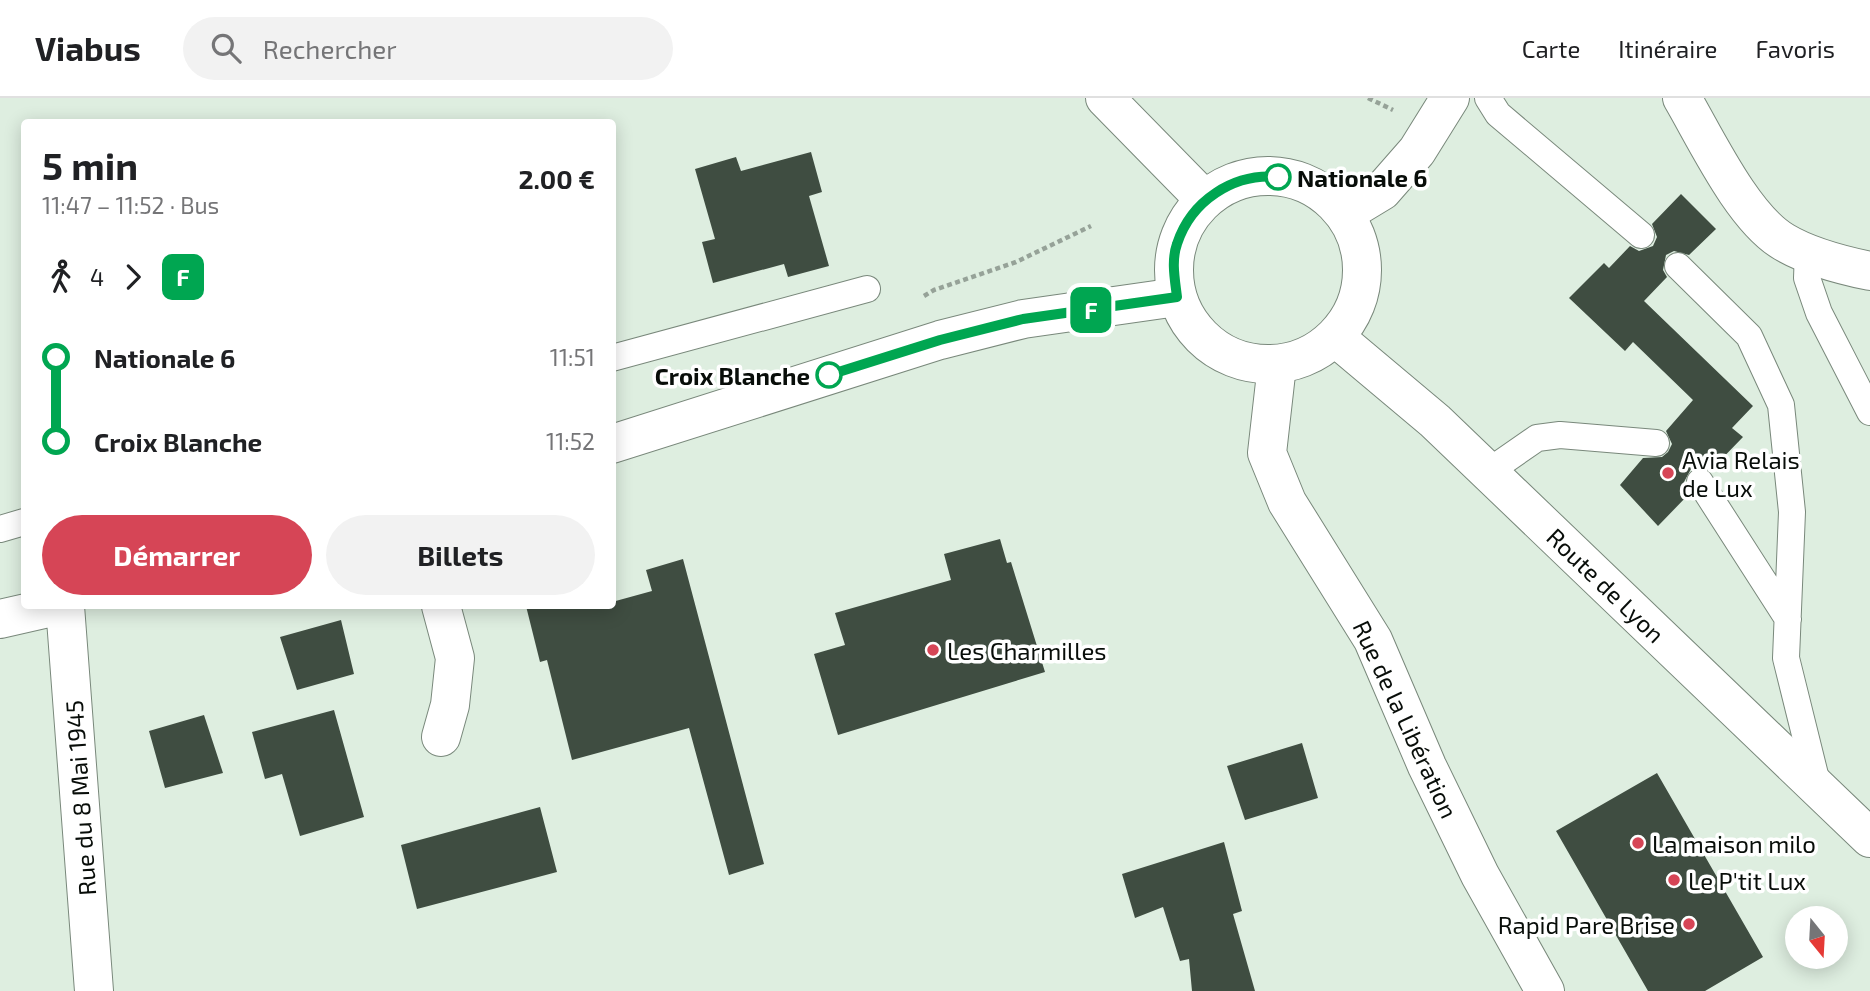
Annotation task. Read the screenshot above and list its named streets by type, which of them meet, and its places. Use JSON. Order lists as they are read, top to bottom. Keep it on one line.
{"streets":{"street":["Route de Lyon","Rue de la Libération","Rue du 8 Mai 1945"]},"crossings":[["Route de Lyon","Rue de la Libération"]],"places":["Nationale 6","Croix Blanche","Avia Relais de Lux","Les Charmilles","La maison milo","Le P'tit Lux","Rapid Pare Brise"],"lines":["bus line F"],"north":"bottom","page":{"header":"Viabus","search":"Rechercher","nav":["Carte","Itinéraire","Favoris"],"on_map":"F","heading":["5 min","11:47 – 11:52 · Bus","2.00 €"],"legs":["4","F"],"list":[{"name":"Nationale 6","value":"11:51"},{"name":"Croix Blanche","value":"11:52"}],"buttons":["Démarrer","Billets"]}}
